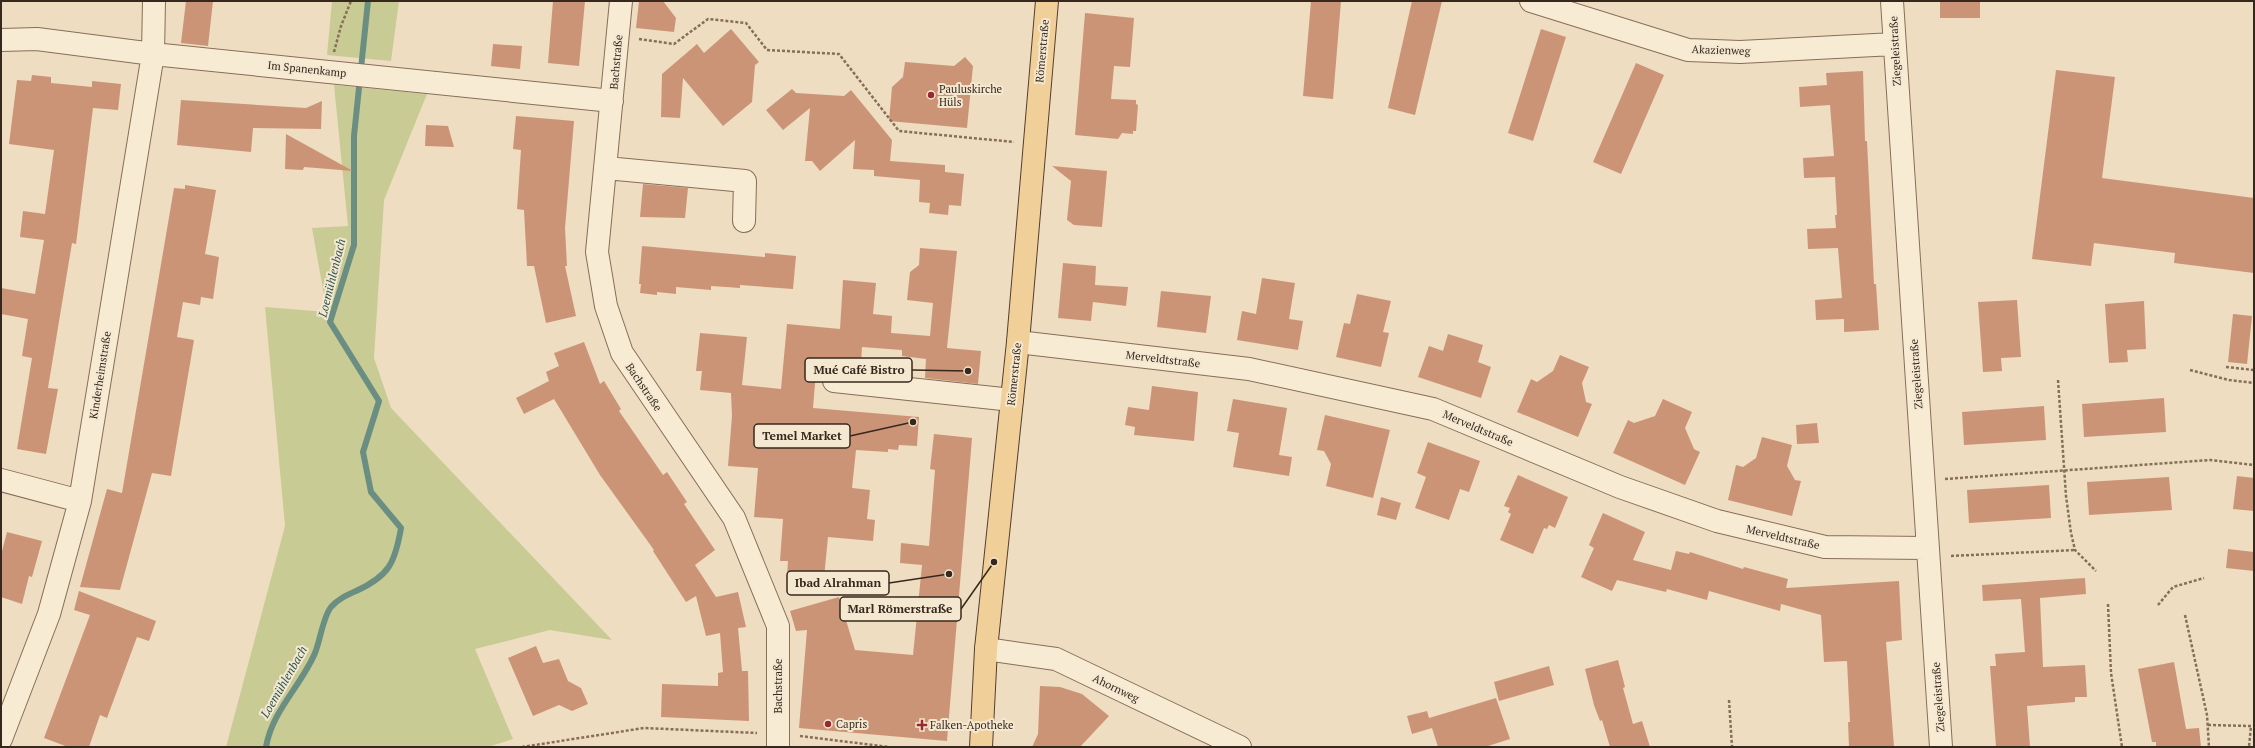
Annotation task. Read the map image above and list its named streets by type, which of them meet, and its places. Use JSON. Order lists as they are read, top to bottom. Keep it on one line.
{"streets":{"main road":["Römerstraße"],"street":["Akazienweg","Ziegeleistraße","Bachstraße","Im Spanenkamp","Merveldtstraße","Kinderheimstraße","Ahornweg"]},"crossings":[["Akazienweg","Ziegeleistraße"],["Römerstraße","Merveldtstraße"],["Römerstraße","Ahornweg"],["Ziegeleistraße","Merveldtstraße"],["Bachstraße","Im Spanenkamp"],["Im Spanenkamp","Kinderheimstraße"]],"water":["Loemühlenbach"],"places":{"other":["Pauluskirche Hüls","Mué Café Bistro","Temel Market","Marl Römerstraße","Ibad Alrahman","Capris"],"health":["Falken-Apotheke"]}}
